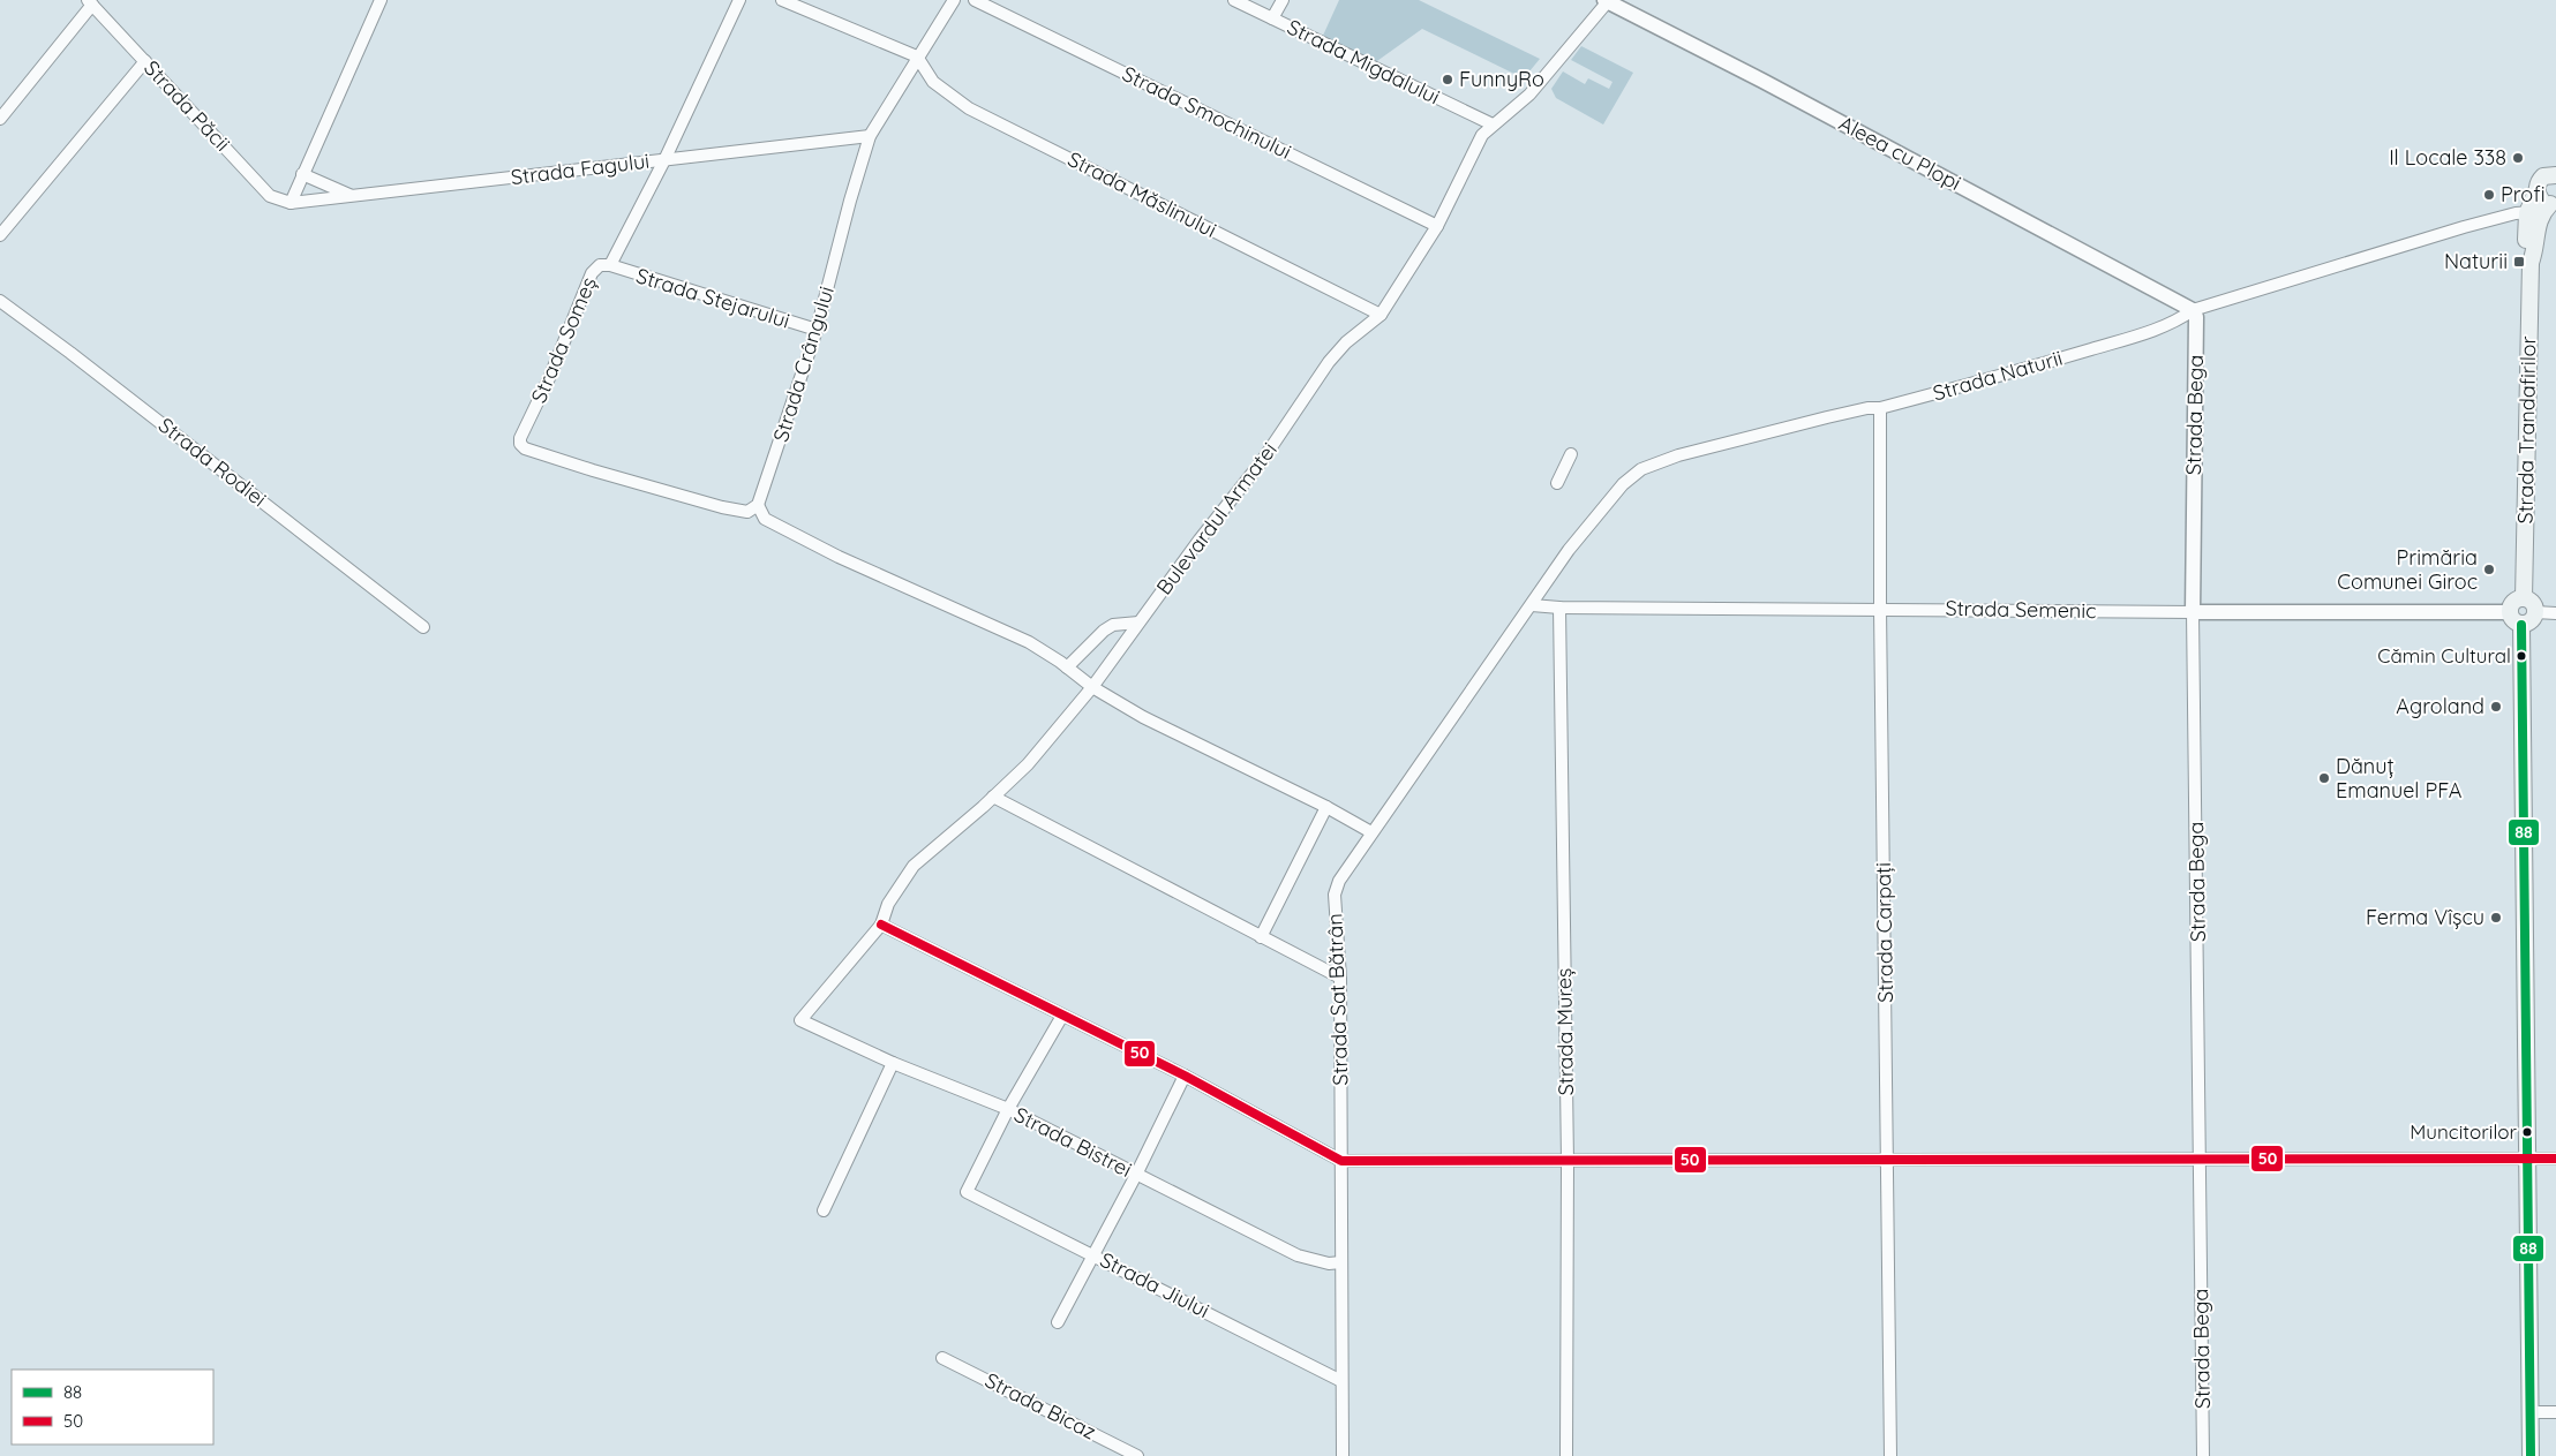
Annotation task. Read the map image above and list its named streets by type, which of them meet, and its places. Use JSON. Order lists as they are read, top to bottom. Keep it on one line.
{"streets":{"main road":["Strada Trandafirilor"],"street":["Strada Migdalului","Strada Păcii","Strada Smochinului","Aleea cu Plopi","Strada Fagului","Strada Măslinului","Strada Stejarului","Strada Someș","Strada Crângului","Strada Naturii","Strada Bega","Strada Rodiei","Bulevardul Armatei","Strada Semenic","Strada Carpați","Strada Sat Bătrân","Strada Mureș","Strada Bistrei","Strada Jiului","Strada Bicaz"]},"crossings":[["Strada Migdalului","Bulevardul Armatei"],["Strada Păcii","Strada Fagului"],["Strada Smochinului","Bulevardul Armatei"],["Aleea cu Plopi","Strada Naturii"],["Aleea cu Plopi","Strada Bega"],["Aleea cu Plopi","Bulevardul Armatei"],["Strada Fagului","Strada Someș"],["Strada Fagului","Strada Crângului"],["Strada Măslinului","Strada Crângului"],["Strada Măslinului","Bulevardul Armatei"],["Strada Stejarului","Strada Someș"],["Strada Stejarului","Strada Crângului"],["Strada Someș","Strada Crângului"],["Strada Naturii","Strada Bega"],["Strada Naturii","Strada Trandafirilor"],["Strada Naturii","Strada Semenic"],["Strada Naturii","Strada Carpați"],["Strada Naturii","Strada Sat Bătrân"],["Strada Bega","Strada Semenic"],["Strada Trandafirilor","Strada Semenic"],["Bulevardul Armatei","Strada Bistrei"],["Strada Semenic","Strada Carpați"],["Strada Semenic","Strada Sat Bătrân"],["Strada Semenic","Strada Mureș"],["Strada Sat Bătrân","Strada Bistrei"],["Strada Sat Bătrân","Strada Jiului"],["Strada Bistrei","Strada Jiului"]],"places":{"other":["FunnyRo","Il Locale 338","Profi","Primăria Comunei Giroc","Cămin Cultural","Agroland","Dănuț Emanuel PFA","Ferma Vîșcu","Muncitorilor"],"transit":["Naturii"]},"lines":["transit line 88","transit line 50"],"legend":["88","50"]}
